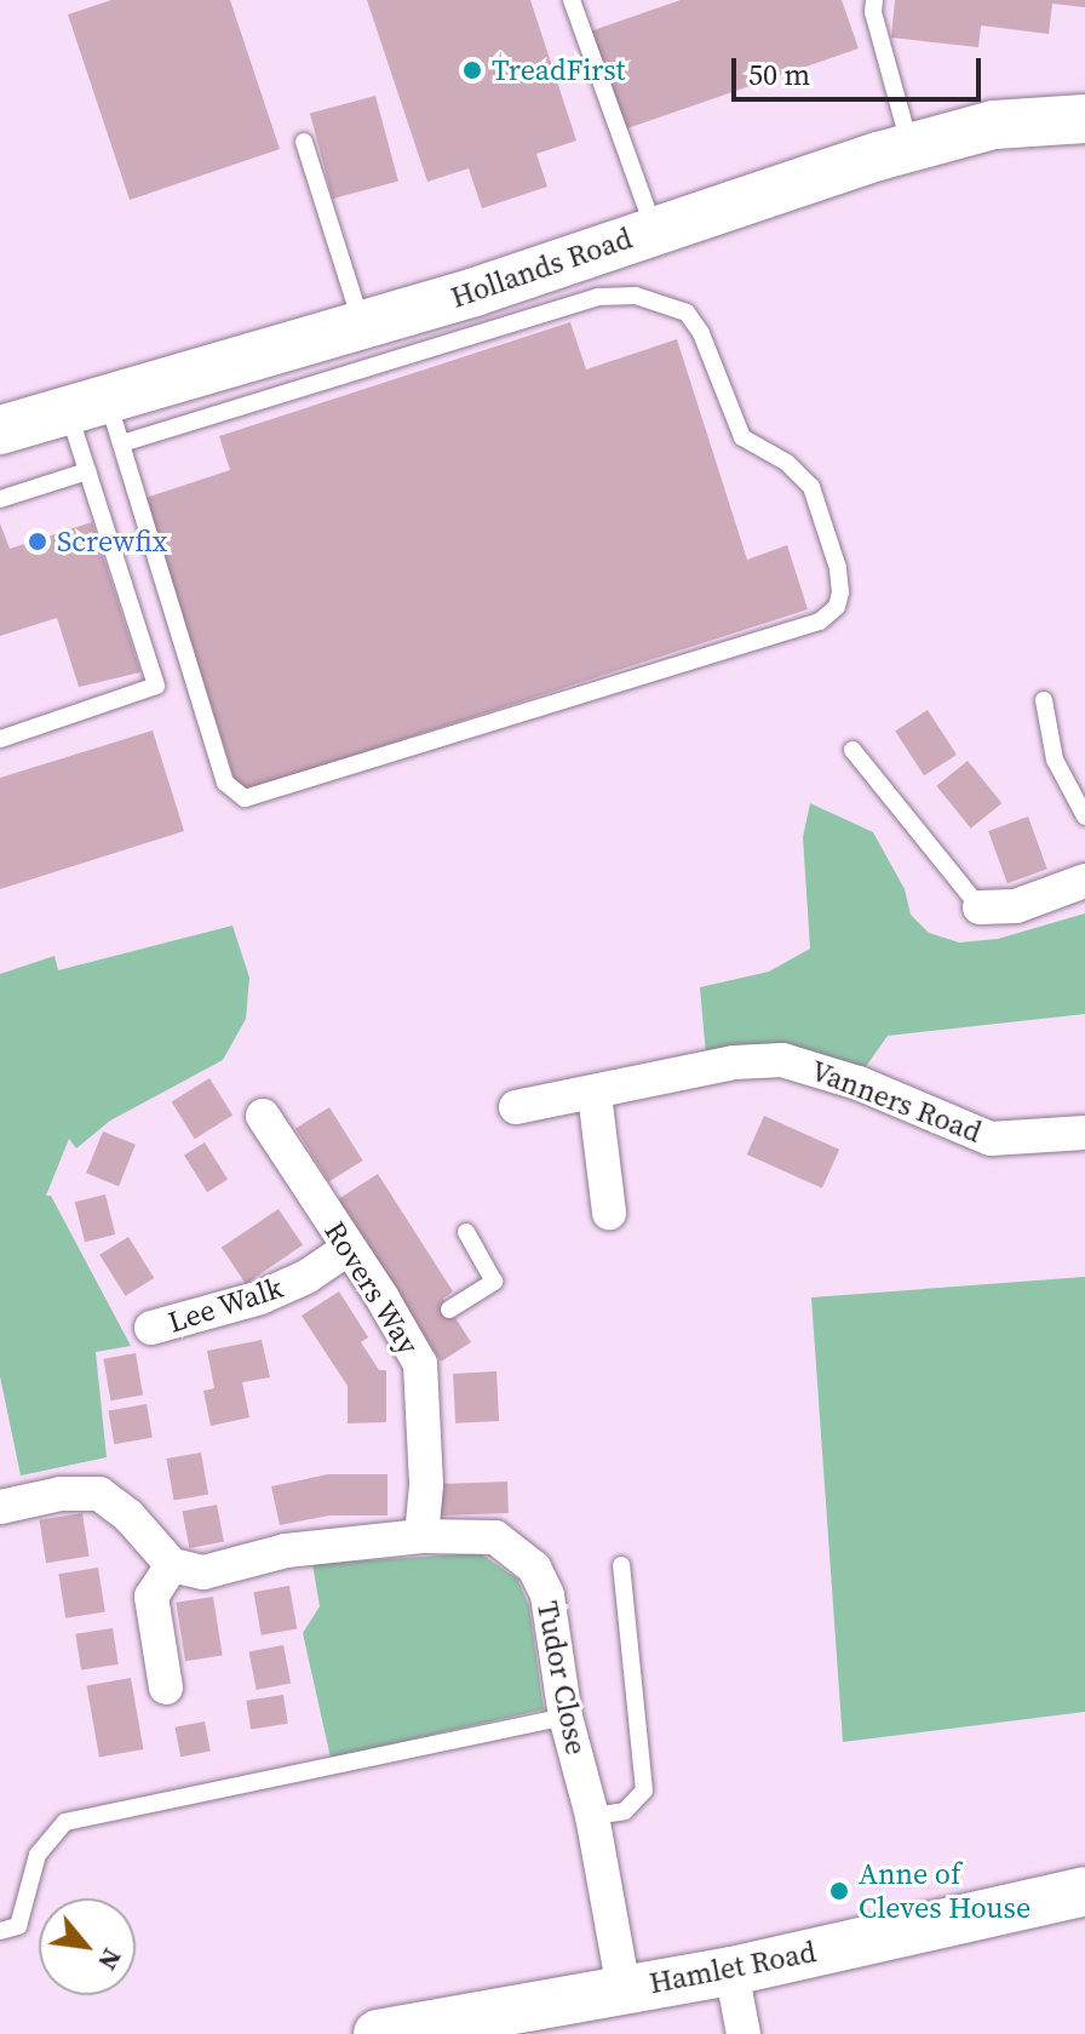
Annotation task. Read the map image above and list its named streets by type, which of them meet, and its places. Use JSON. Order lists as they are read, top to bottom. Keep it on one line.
{"streets":{"street":["Hollands Road","Vanners Road","Rovers Way","Lee Walk","Tudor Close","Hamlet Road"]},"crossings":[["Rovers Way","Lee Walk"],["Rovers Way","Tudor Close"],["Tudor Close","Hamlet Road"]],"places":["TreadFirst","Screwfix","Anne of Cleves House"],"scale_bar":"50 m","north":"bottom right"}
